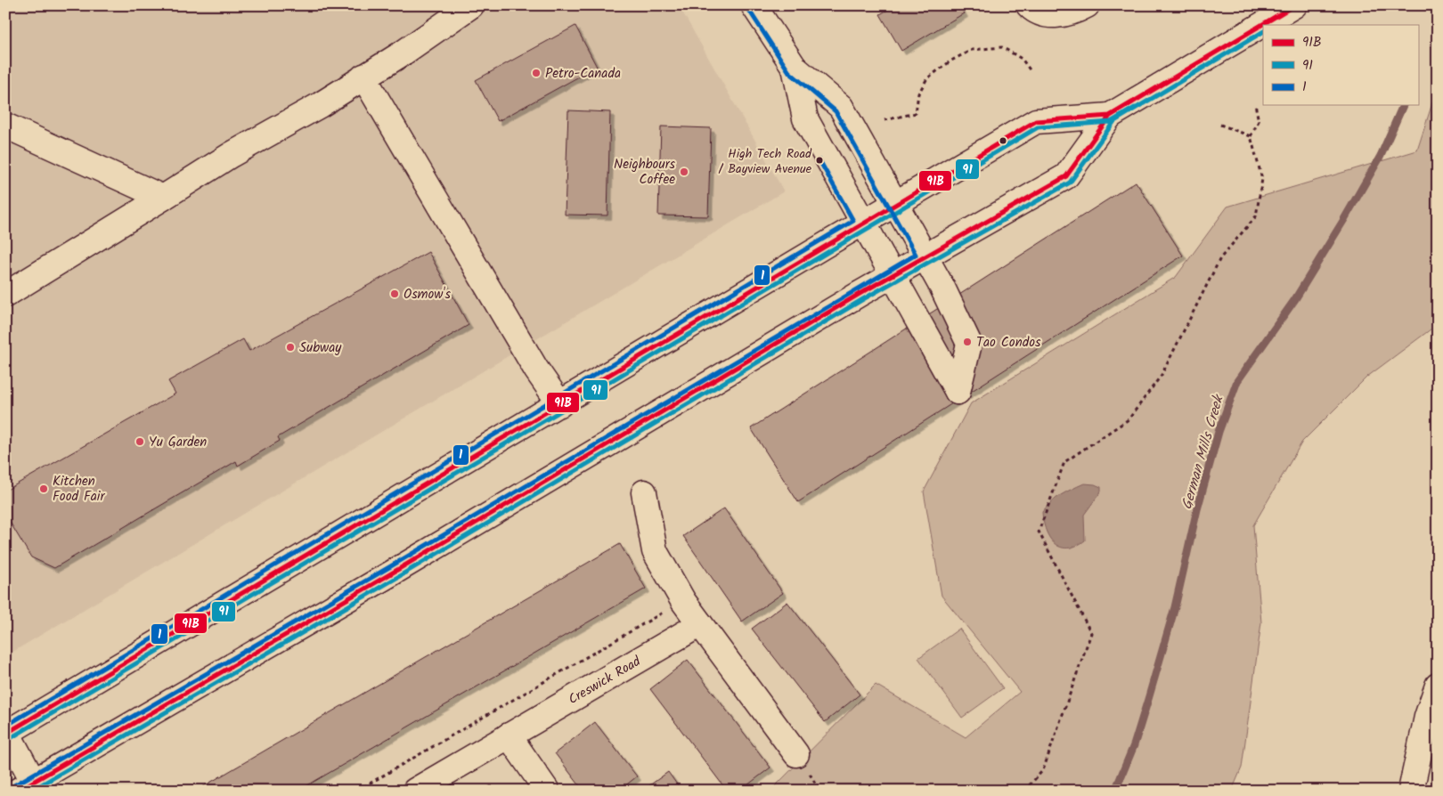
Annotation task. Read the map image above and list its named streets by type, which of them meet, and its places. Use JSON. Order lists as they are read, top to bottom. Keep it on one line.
{"streets":{"main road":["Creswick Road"]},"water":["German Mills Creek"],"places":["Petro-Canada","High Tech Road / Bayview Avenue","Neighbours Coffee","Osmow's","Tao Condos","Subway","Yu Garden","Kitchen Food Fair"],"lines":["transit line 91B","transit line 1","transit line 91"],"legend":["91B","91","1"]}
